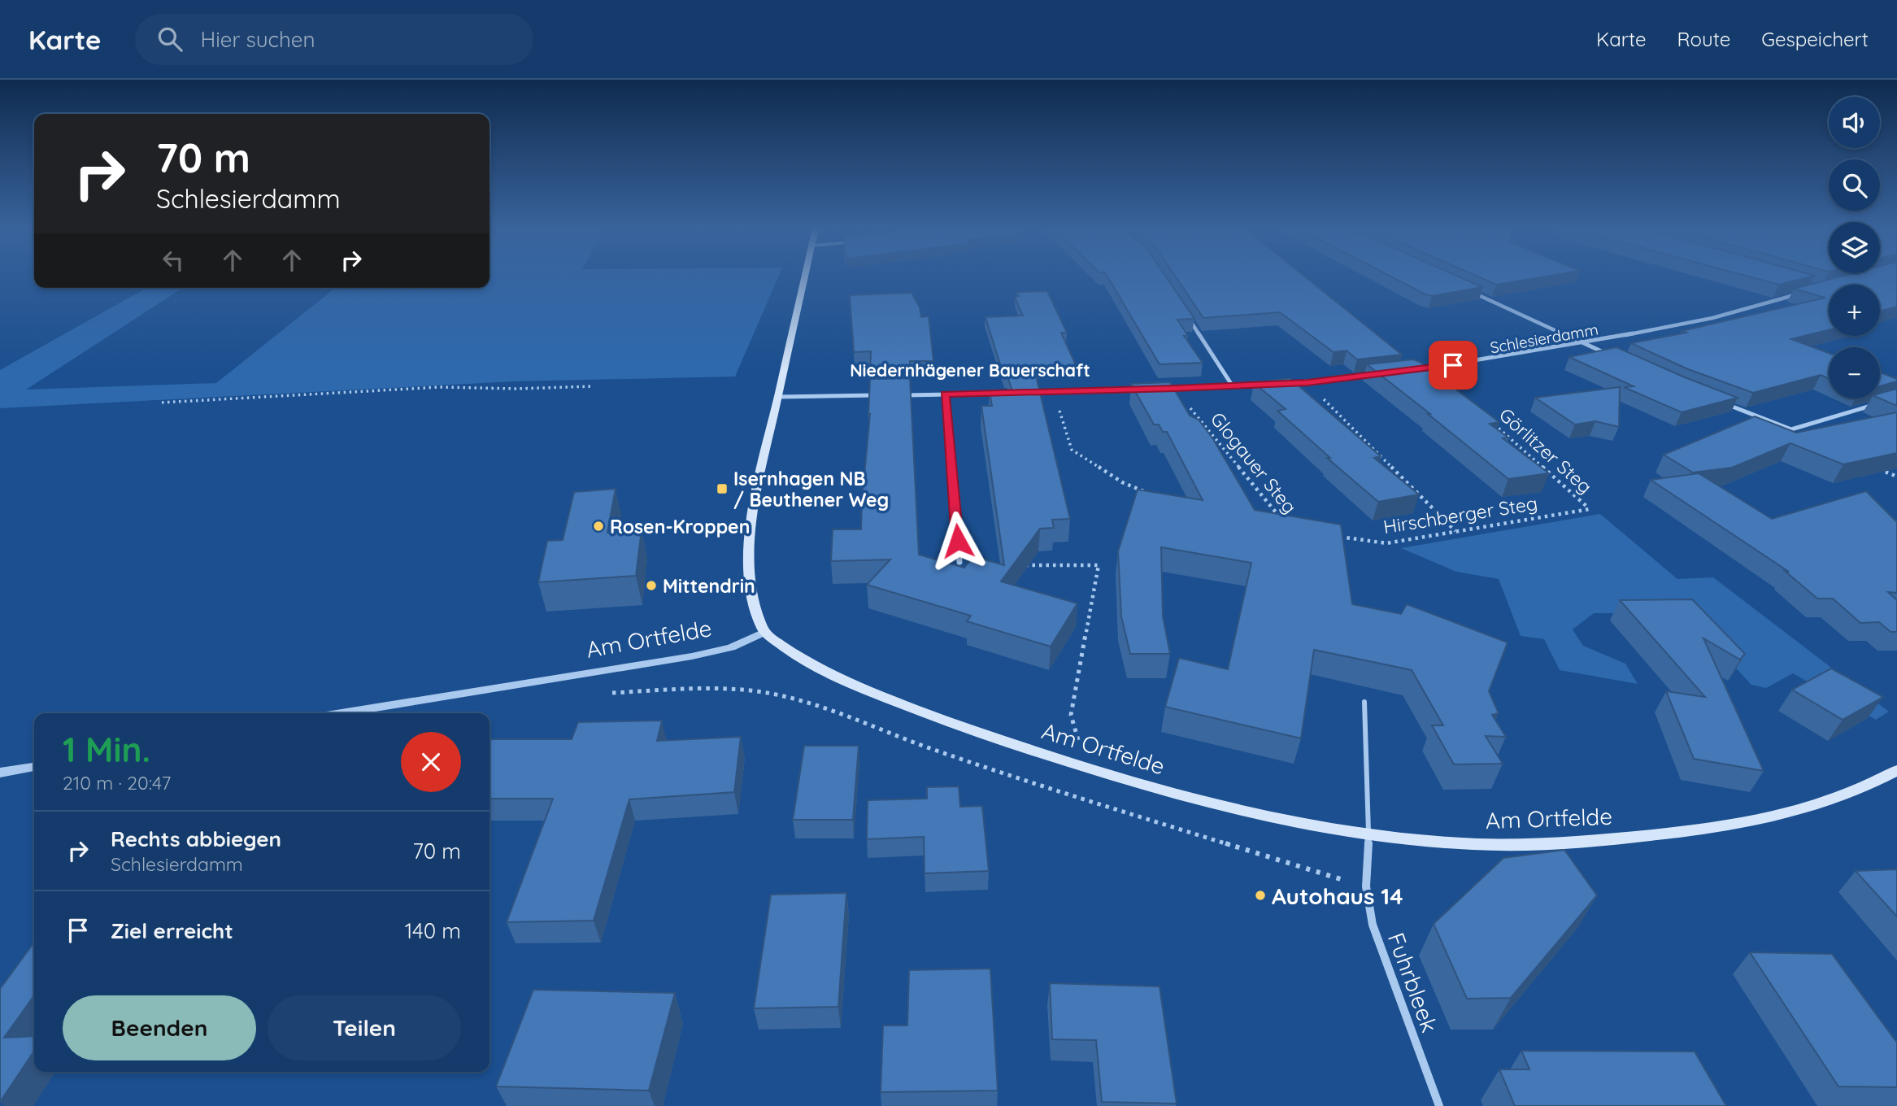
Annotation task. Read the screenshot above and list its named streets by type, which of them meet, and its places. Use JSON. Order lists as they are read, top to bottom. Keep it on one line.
{"streets":{"main road":["Am Ortfelde"],"street":["Schlesierdamm","Fuhrbleek"],"path":["Görlitzer Steg","Glogauer Steg","Hirschberger Steg"]},"crossings":[["Görlitzer Steg","Hirschberger Steg"],["Am Ortfelde","Fuhrbleek"]],"districts":["Niedernhägener Bauerschaft"],"places":{"transit":["Isernhagen NB / Beuthener Weg"],"other":["Rosen-Kroppen","Mittendrin","Autohaus 14"]},"page":{"header":"Karte","search":"Hier suchen","nav":["Karte","Route","Gespeichert"],"map_buttons":["+","−"],"turn":["70 m","Schlesierdamm"],"heading":["1 Min.","210 m · 20:47"],"list":[{"name":"Rechts abbiegen","note":"Schlesierdamm","value":"70 m"},{"name":"Ziel erreicht","value":"140 m"}],"buttons":["Beenden","Teilen"]}}
